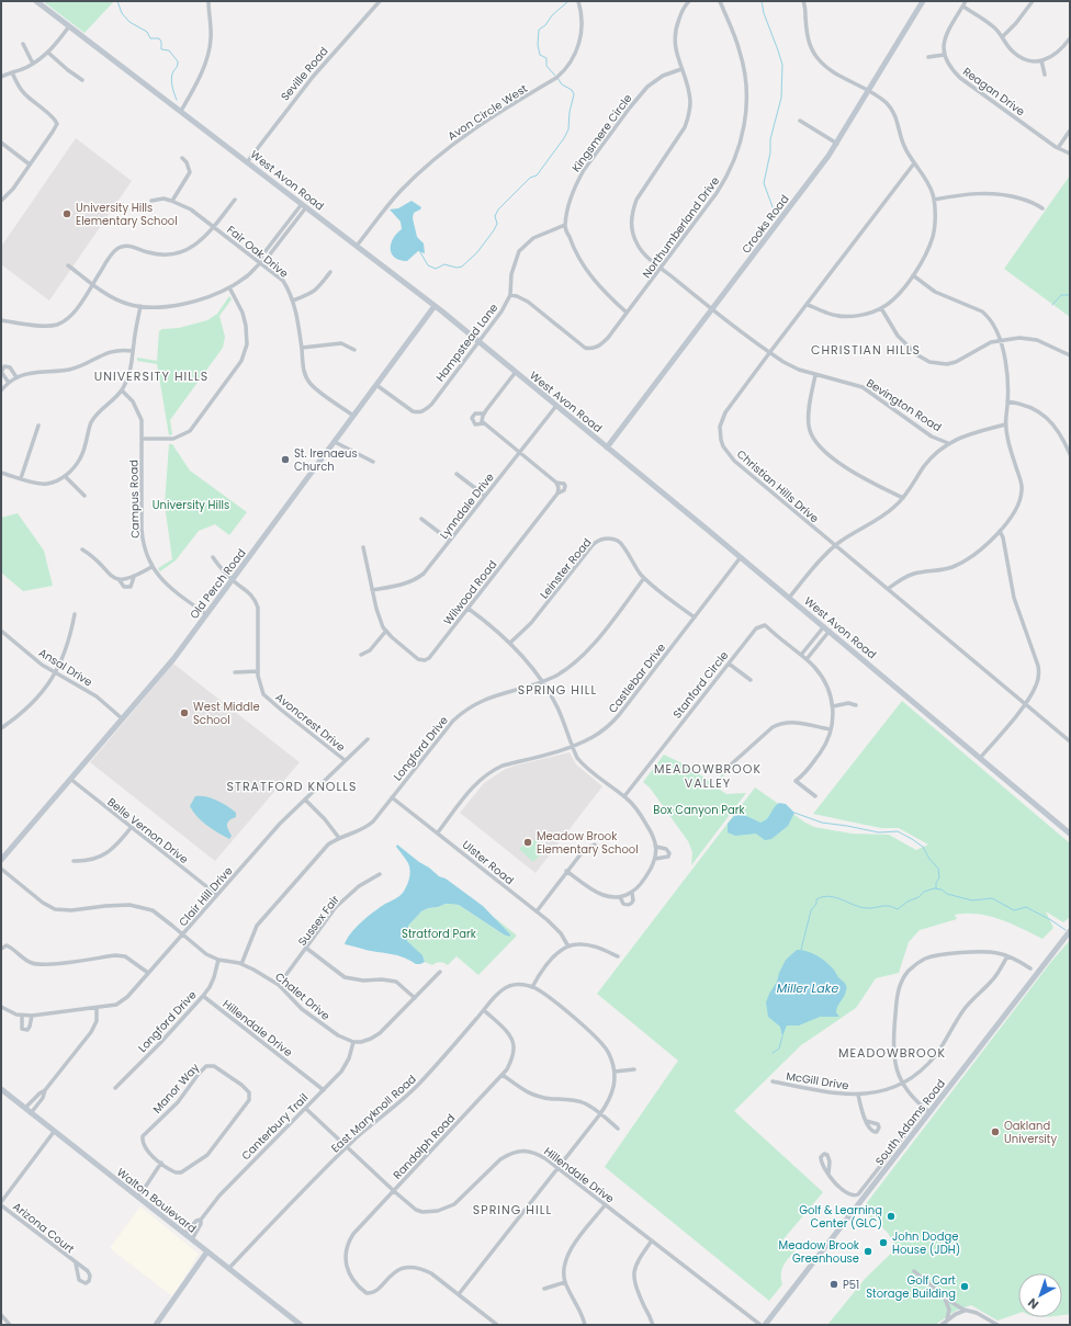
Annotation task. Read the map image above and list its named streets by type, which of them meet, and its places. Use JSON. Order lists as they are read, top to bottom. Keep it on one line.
{"streets":{"street":["Seville Road","Reagan Drive","Avon Circle West","Kingsmere Circle","West Avon Road","Crooks Road","Northumberland Drive","Fair Oak Drive","Hampstead Lane","Bevington Road","Christian Hills Drive","Campus Road","Lynndale Drive","Leinster Road","Old Perch Road","Wilwood Road","Ansal Drive","Castlebar Drive","Stanford Circle","Avoncrest Drive","Longford Drive","Belle Vernon Drive","Ulster Road","Clair Hill Drive","Sussex Fair","Chalet Drive","Hillendale Drive","McGill Drive","Manor Way","East Maryknoll Road","South Adams Road","Canterbury Trail","Randolph Road","Walton Boulevard","Arizona Court"]},"crossings":[["Seville Road","West Avon Road"],["Avon Circle West","West Avon Road"],["Kingsmere Circle","Hampstead Lane"],["Kingsmere Circle","Bevington Road"],["West Avon Road","Crooks Road"],["West Avon Road","Hampstead Lane"],["West Avon Road","Lynndale Drive"],["West Avon Road","Old Perch Road"],["West Avon Road","Castlebar Drive"],["Crooks Road","Bevington Road"],["Northumberland Drive","Hampstead Lane"],["Northumberland Drive","Bevington Road"],["Fair Oak Drive","Old Perch Road"],["Hampstead Lane","Old Perch Road"],["Bevington Road","Christian Hills Drive"],["Campus Road","Old Perch Road"],["Leinster Road","Castlebar Drive"],["Leinster Road","Longford Drive"],["Old Perch Road","Ansal Drive"],["Old Perch Road","Avoncrest Drive"],["Old Perch Road","Belle Vernon Drive"],["Castlebar Drive","Ulster Road"],["Avoncrest Drive","Clair Hill Drive"],["Longford Drive","Ulster Road"],["Longford Drive","Chalet Drive"],["Longford Drive","Hillendale Drive"],["Belle Vernon Drive","Clair Hill Drive"],["Clair Hill Drive","Chalet Drive"],["Sussex Fair","Chalet Drive"],["Chalet Drive","Canterbury Trail"],["Hillendale Drive","East Maryknoll Road"],["Hillendale Drive","Canterbury Trail"],["Hillendale Drive","Randolph Road"],["East Maryknoll Road","Randolph Road"],["East Maryknoll Road","Walton Boulevard"],["Canterbury Trail","Walton Boulevard"]],"districts":["CHRISTIAN HILLS","UNIVERSITY HILLS","SPRING HILL","MEADOWBROOK VALLEY","STRATFORD KNOLLS","MEADOWBROOK","SPRING HILL"],"water":["Miller Lake"],"parks":["University Hills","Box Canyon Park","Stratford Park"],"places":["University Hills Elementary School","St. Irenaeus Church","West Middle School","Meadow Brook Elementary School","Oakland University","Golf & Learning Center (GLC)","John Dodge House (JDH)","Meadow Brook Greenhouse","P51","Golf Cart Storage Building"],"north":"bottom left"}
